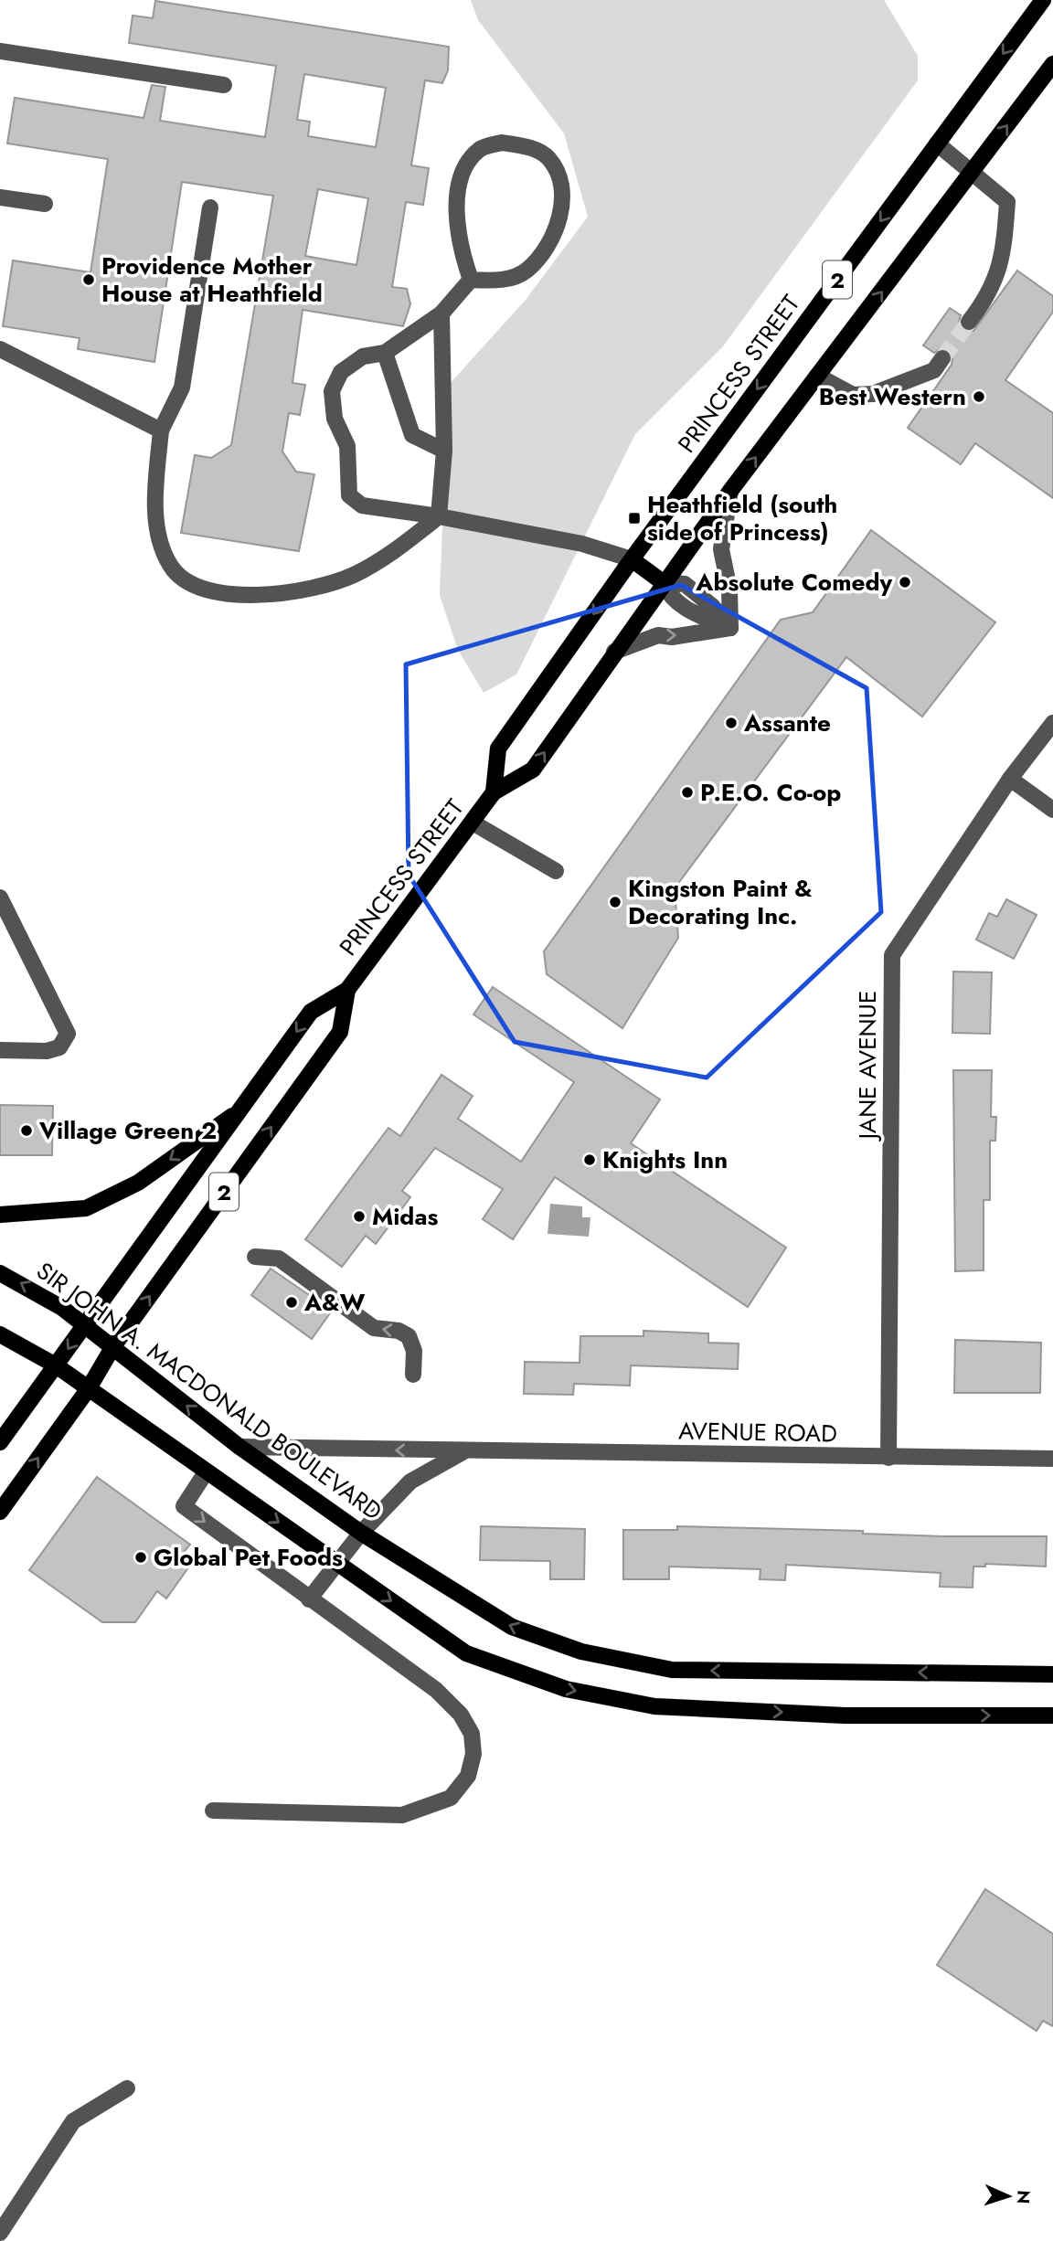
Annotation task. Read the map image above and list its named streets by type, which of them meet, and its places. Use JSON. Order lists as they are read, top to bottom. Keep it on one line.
{"streets":{"main road":["2","PRINCESS STREET","SIR JOHN A. MACDONALD BOULEVARD"],"street":["JANE AVENUE","AVENUE ROAD"]},"crossings":[["PRINCESS STREET","SIR JOHN A. MACDONALD BOULEVARD"],["JANE AVENUE","AVENUE ROAD"],["SIR JOHN A. MACDONALD BOULEVARD","AVENUE ROAD"]],"places":{"other":["Providence Mother House at Heathfield","Best Western","Absolute Comedy","Assante","P.E.O. Co-op","Kingston Paint & Decorating Inc.","Village Green 2","Knights Inn","Midas","A&W","Global Pet Foods"],"transit":["Heathfield (south side of Princess)"]},"north":"right"}
